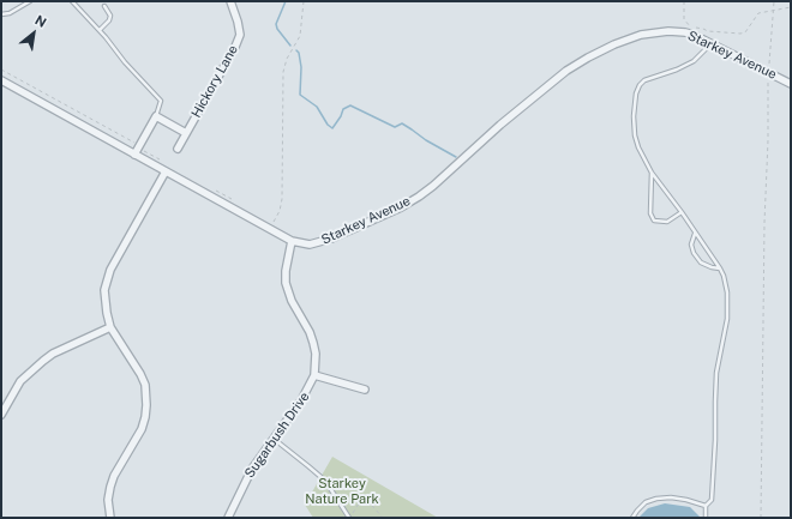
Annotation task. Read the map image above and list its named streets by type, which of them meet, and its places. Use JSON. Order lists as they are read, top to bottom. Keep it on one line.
{"streets":{"street":["Starkey Avenue","Hickory Lane","Sugarbush Drive"]},"crossings":[["Starkey Avenue","Sugarbush Drive"]],"parks":["Starkey Nature Park"],"north":"top right"}
